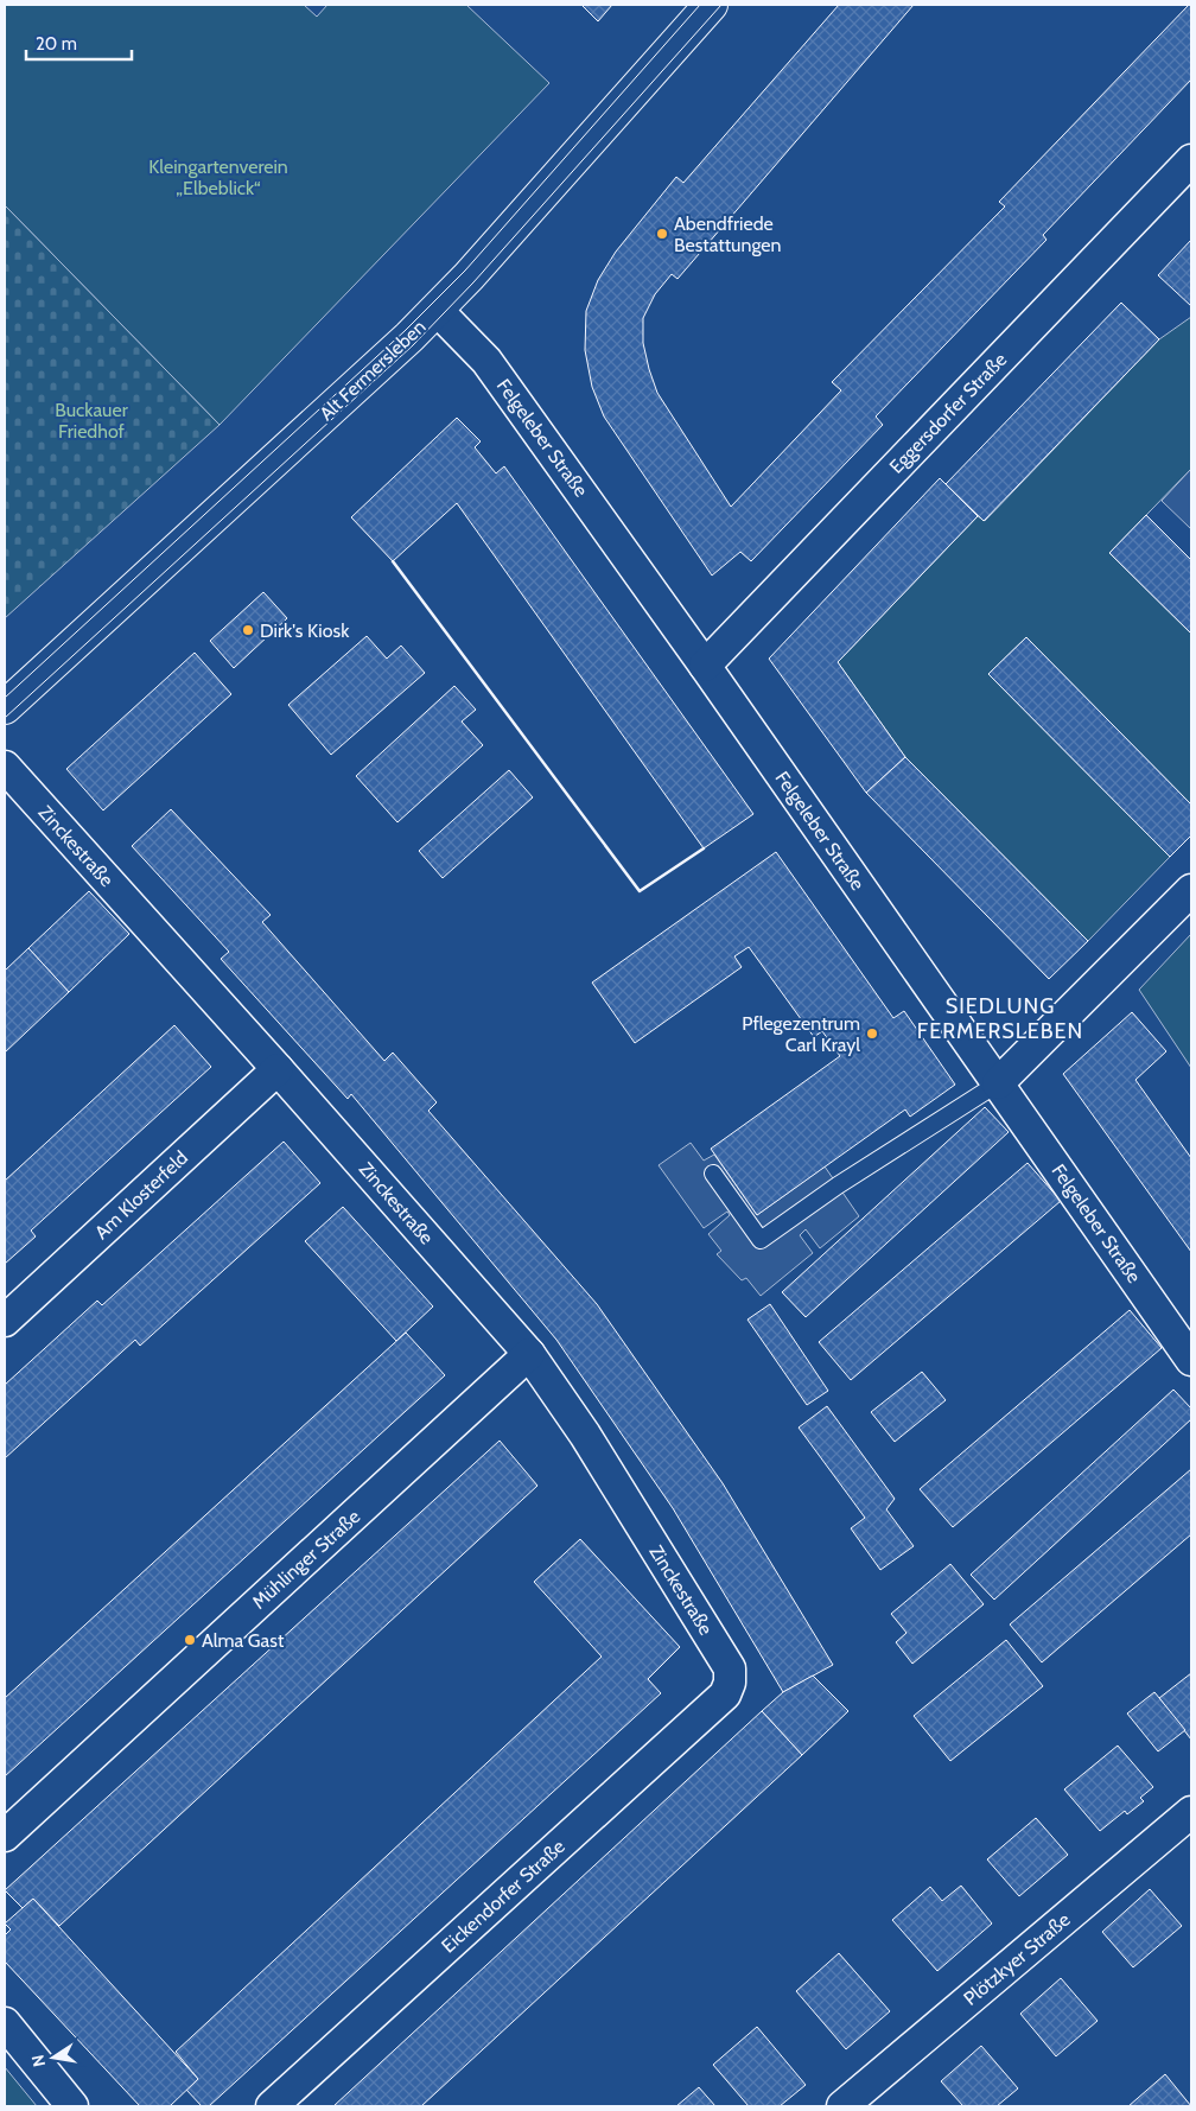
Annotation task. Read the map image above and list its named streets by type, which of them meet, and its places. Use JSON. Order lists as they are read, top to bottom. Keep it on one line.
{"streets":{"main road":["Alt Fermersleben"],"street":["Eggersdorfer Straße","Felgeleber Straße","Zinckestraße","Am Klosterfeld","Mühlinger Straße","Eickendorfer Straße","Plötzkyer Straße"]},"crossings":[["Alt Fermersleben","Felgeleber Straße"],["Eggersdorfer Straße","Felgeleber Straße"],["Zinckestraße","Am Klosterfeld"],["Zinckestraße","Mühlinger Straße"],["Zinckestraße","Eickendorfer Straße"]],"districts":["SIEDLUNG FERMERSLEBEN"],"parks":["Kleingartenverein „Elbeblick“","Buckauer Friedhof"],"places":["Abendfriede Bestattungen","Dirk's Kiosk","Pflegezentrum Carl Krayl","Alma Gast"],"scale_bar":"20 m","north":"left"}
